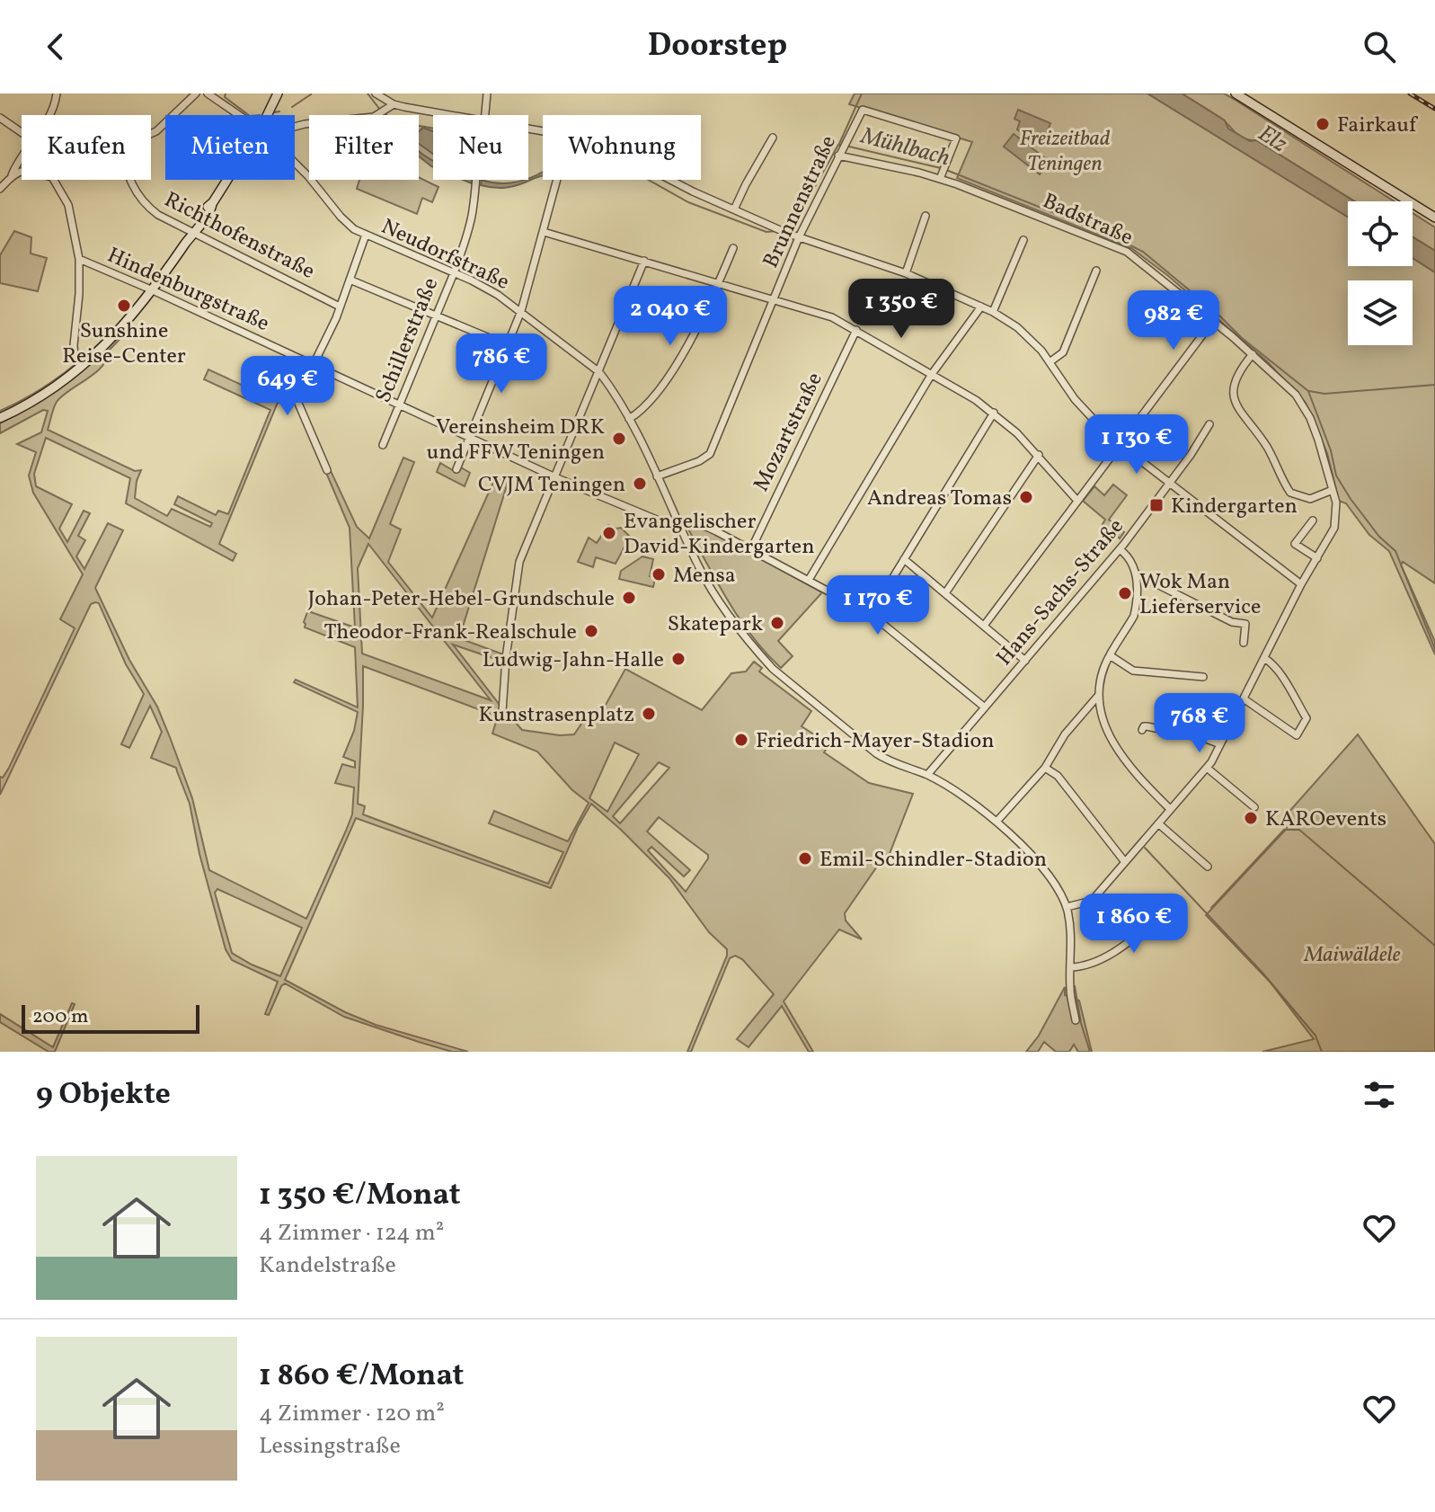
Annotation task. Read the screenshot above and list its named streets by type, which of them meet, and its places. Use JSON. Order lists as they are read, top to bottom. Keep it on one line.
{"streets":{"street":["Brunnenstraße","Badstraße","Richthofenstraße","Neudorfstraße","Hindenburgstraße","Schillerstraße","Mozartstraße","Hans-Sachs-Straße"]},"crossings":[["Brunnenstraße","Badstraße"],["Brunnenstraße","Neudorfstraße"],["Neudorfstraße","Hindenburgstraße"],["Neudorfstraße","Schillerstraße"],["Neudorfstraße","Hans-Sachs-Straße"],["Hindenburgstraße","Schillerstraße"],["Hindenburgstraße","Mozartstraße"],["Hindenburgstraße","Hans-Sachs-Straße"]],"water":["Elz","Mühlbach"],"parks":["Freizeitbad Teningen","Maiwäldele"],"places":{"other":["Fairkauf","Sunshine Reise-Center","Vereinsheim DRK und FFW Teningen","CVJM Teningen","Andreas Tomas","Evangelischer David-Kindergarten","Mensa","Wok Man Lieferservice","Johan-Peter-Hebel-Grundschule","Skatepark","Theodor-Frank-Realschule","Ludwig-Jahn-Halle","Kunstrasenplatz","Friedrich-Mayer-Stadion","KAROevents","Emil-Schindler-Stadion"],"transit":["Kindergarten"]},"scale_bar":"200 m","page":{"header":"Doorstep","chip":["Kaufen","Mieten","Filter","Neu","Wohnung"],"price":["1 350 €","2 040 €","982 €","786 €","649 €","1 130 €","1 170 €","768 €","1 860 €"],"scale":"200 m","heading":"9 Objekte","list":[{"name":"1 350 €/Monat","note":"4 Zimmer · 124 m² · Kandelstraße"},{"name":"1 860 €/Monat","note":"4 Zimmer · 120 m² · Lessingstraße"}]}}
